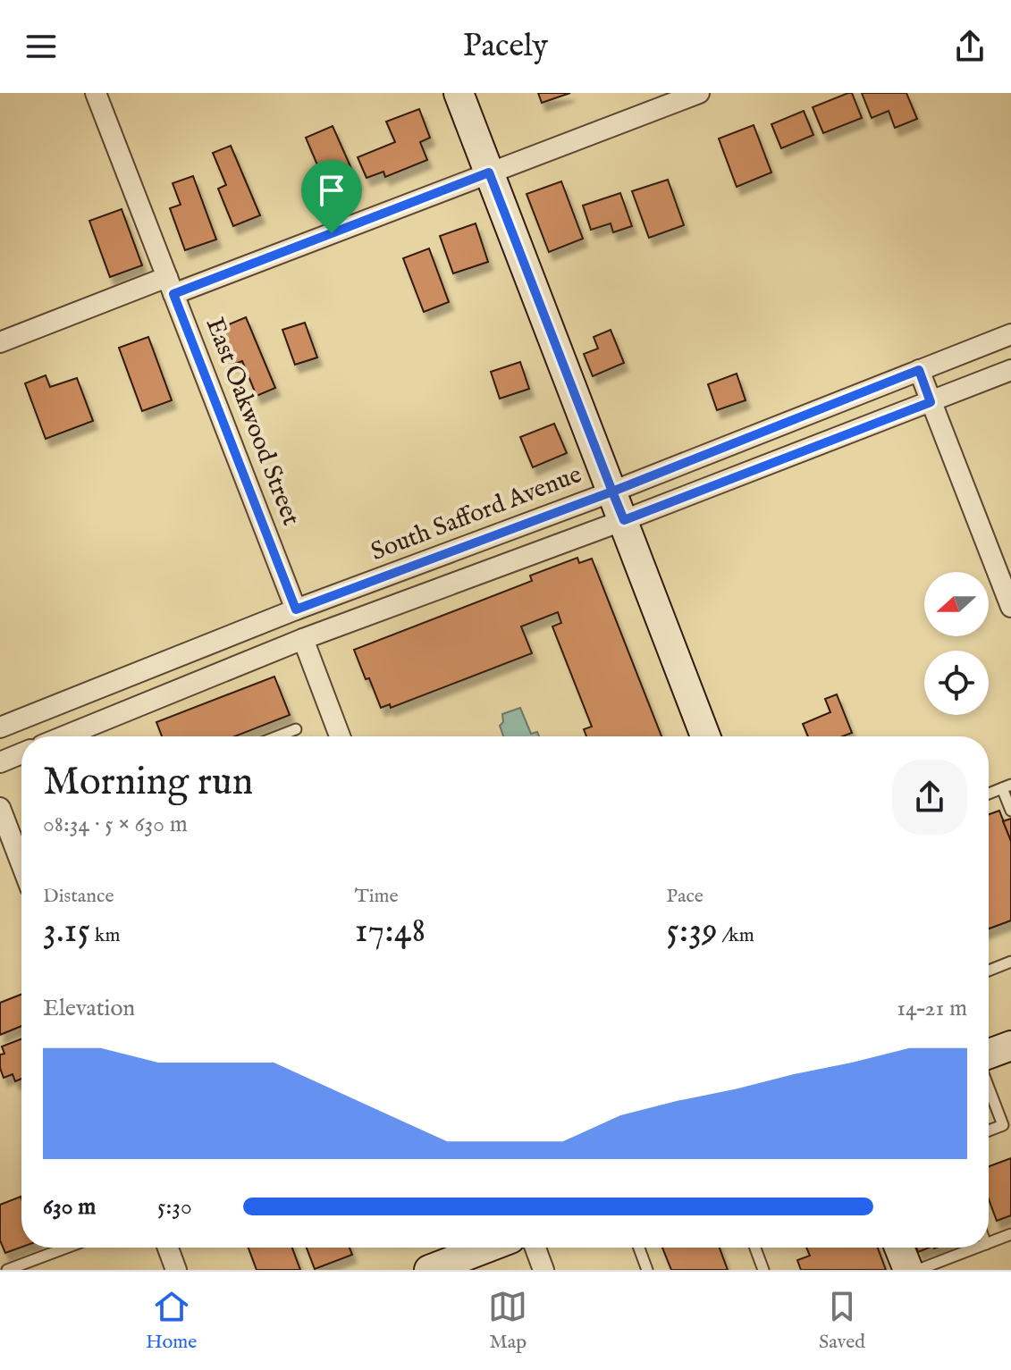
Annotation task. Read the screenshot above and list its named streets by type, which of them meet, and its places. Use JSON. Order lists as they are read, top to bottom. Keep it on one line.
{"streets":{"street":["East Oakwood Street","South Safford Avenue"]},"crossings":[["East Oakwood Street","South Safford Avenue"]],"north":"left","page":{"header":"Pacely","heading":["Morning run","08:34 · 5 × 630 m"],"stats":[["Distance","3.15 km"],["Time","17:48"],["Pace","5:39 /km"]],"chart":["Elevation","14–21 m"],"list":[{"name":"630 m","note":"5:30"}],"tabs":["Home","Map","Saved"]}}
